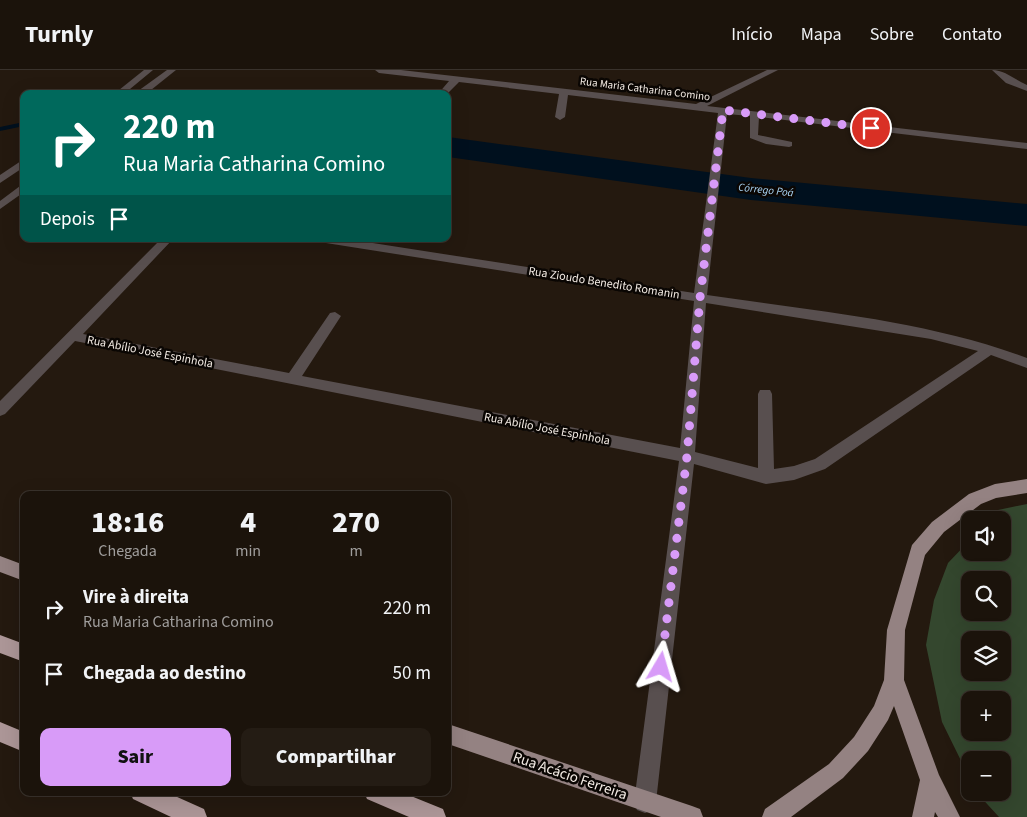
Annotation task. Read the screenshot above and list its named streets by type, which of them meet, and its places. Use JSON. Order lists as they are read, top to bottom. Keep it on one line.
{"streets":{"main road":["Rua Acácio Ferreira"],"street":["Rua Maria Catharina Comino","Rua Zioudo Benedito Romanin","Rua Abílio José Espinhola"]},"crossings":[["Rua Zioudo Benedito Romanin","Rua Abílio José Espinhola"]],"water":["Córrego Poá"],"page":{"header":"Turnly","nav":["Início","Mapa","Sobre","Contato"],"turn":["220 m","Rua Maria Catharina Comino"],"then":"Depois","eta":["18:16","Chegada","4","min","270","m"],"map_buttons":["+","−"],"list":[{"name":"Vire à direita","note":"Rua Maria Catharina Comino","value":"220 m"},{"name":"Chegada ao destino","value":"50 m"}],"buttons":["Sair","Compartilhar"]}}
